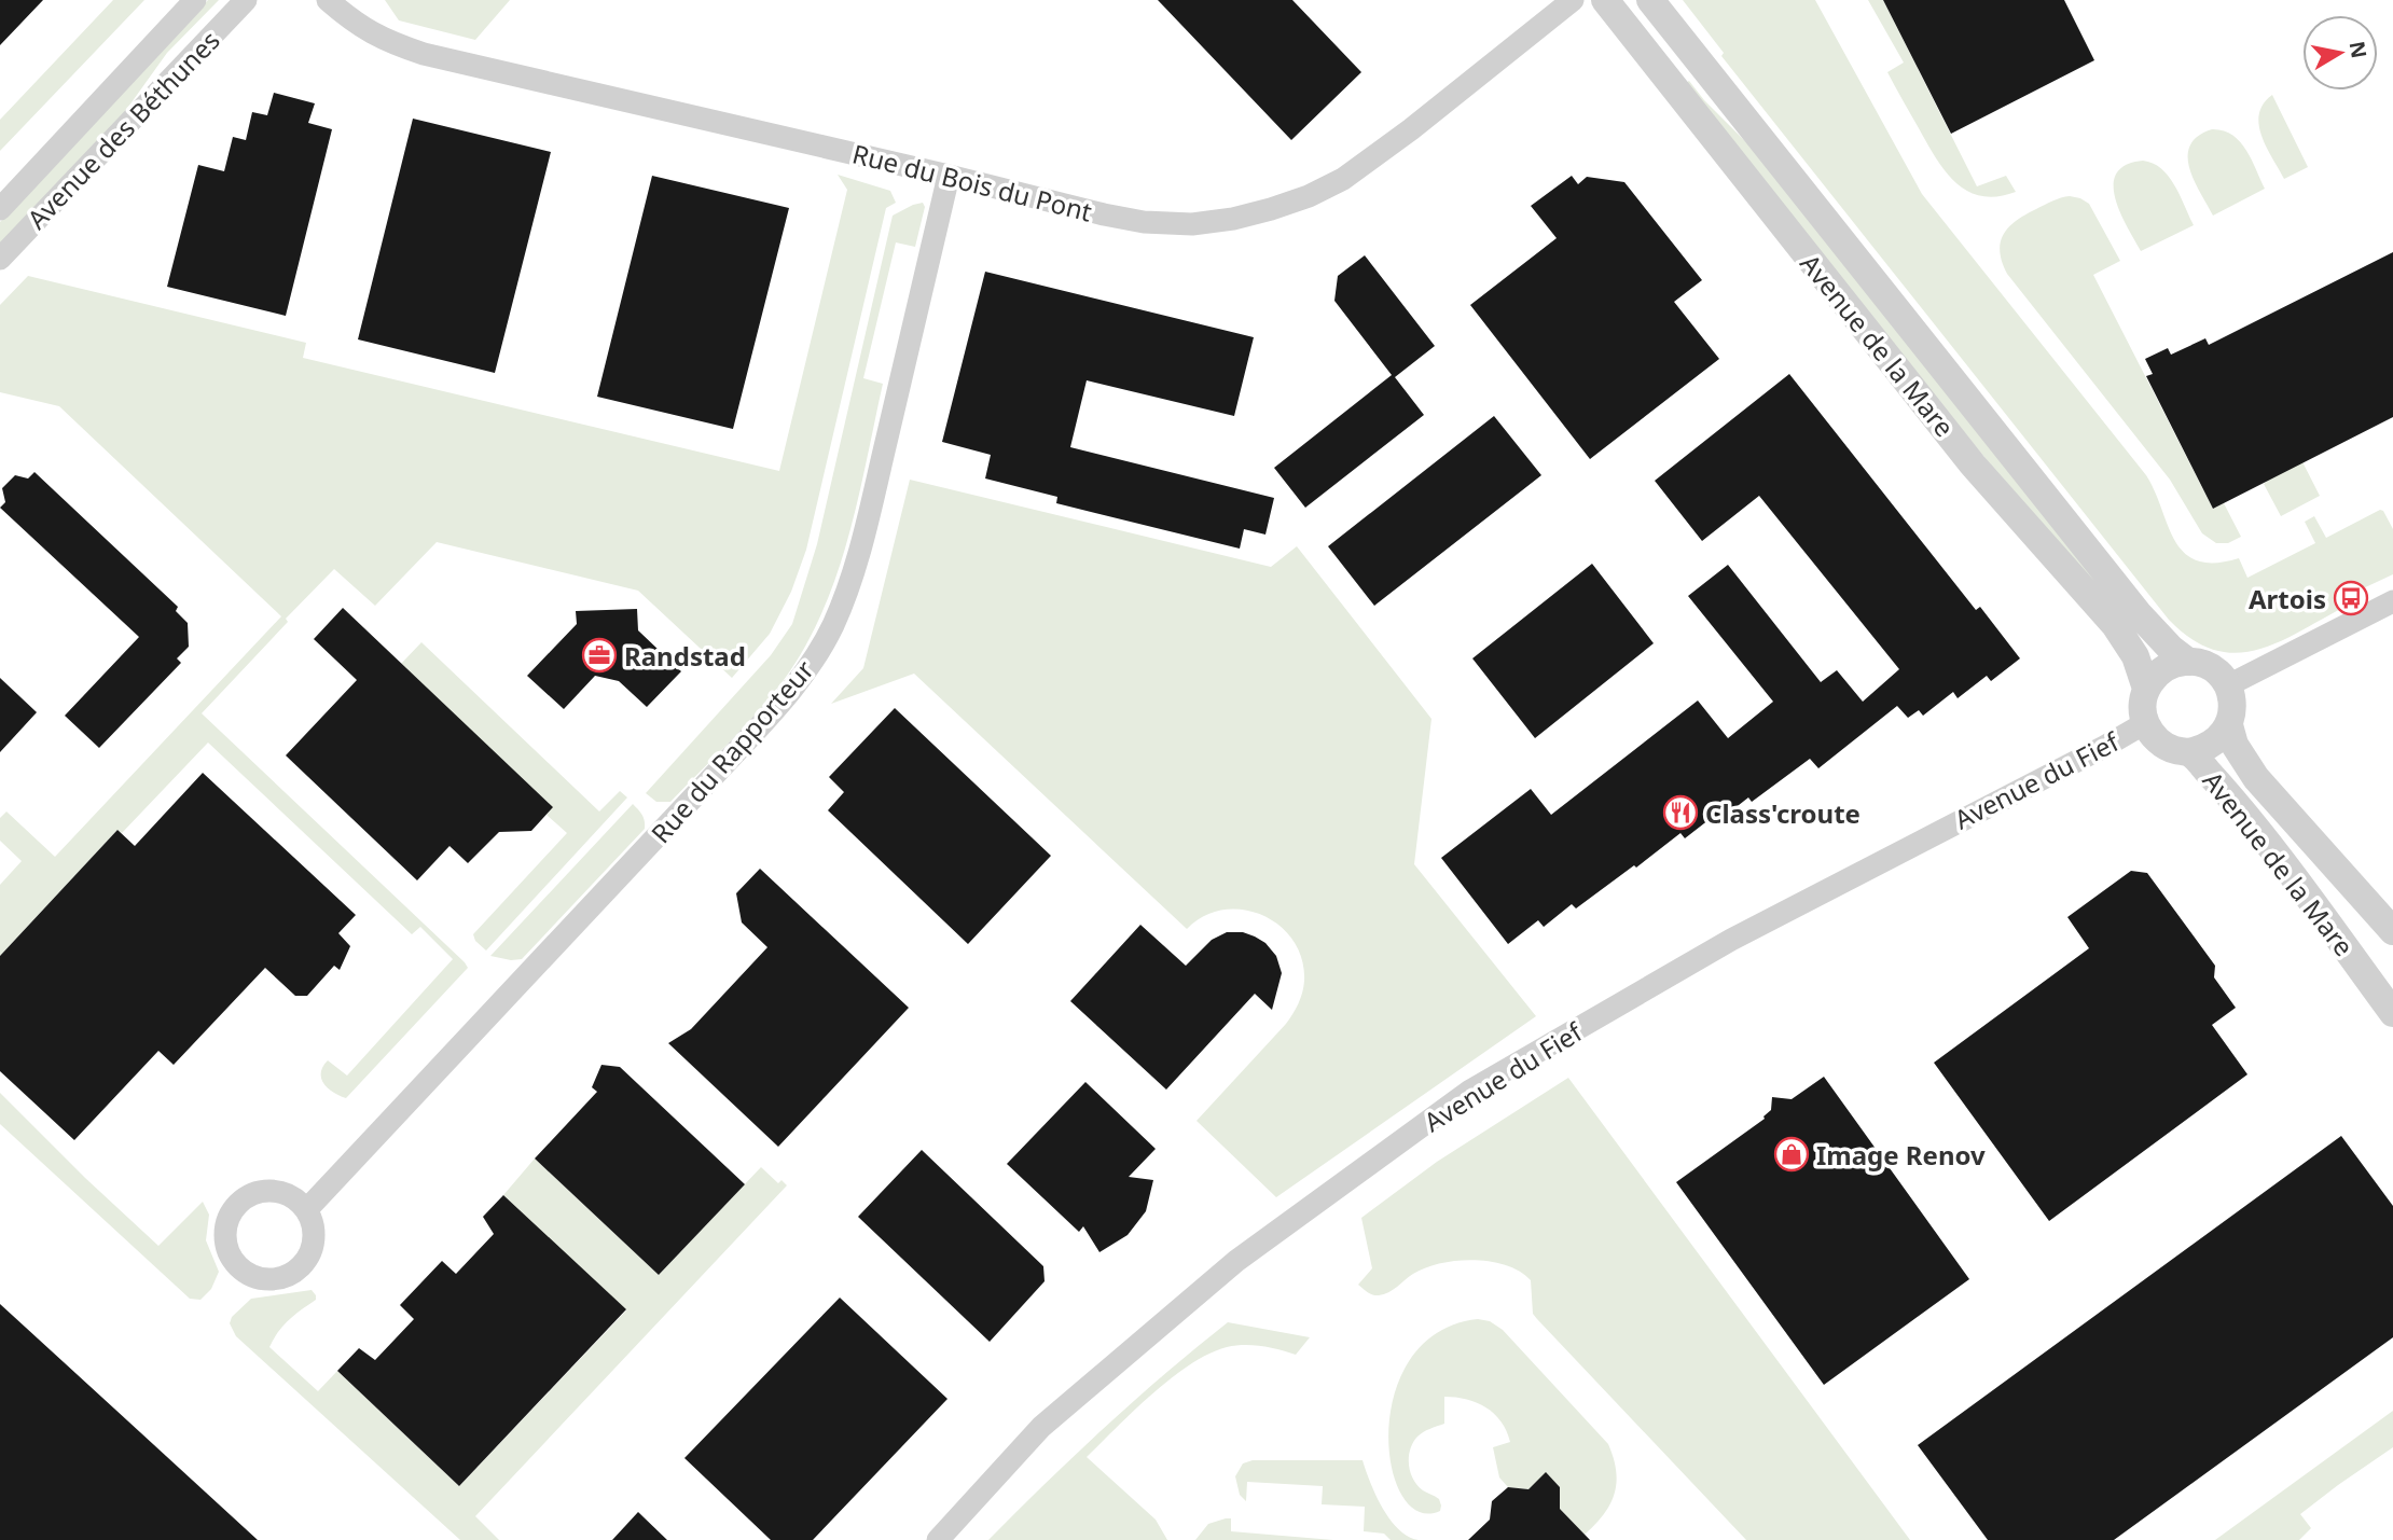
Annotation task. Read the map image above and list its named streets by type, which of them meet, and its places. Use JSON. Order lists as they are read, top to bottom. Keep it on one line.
{"streets":{"street":["Avenue des Béthunes","Rue du Bois du Pont","Avenue de la Mare","Rue du Rapporteur","Avenue du Fief"]},"crossings":[["Rue du Bois du Pont","Rue du Rapporteur"],["Avenue de la Mare","Avenue du Fief"]],"places":{"bus stop":["Artois"],"office":["Randstad"],"restaurant":["Class'croute"],"shop":["Image Renov"]},"north":"right"}
